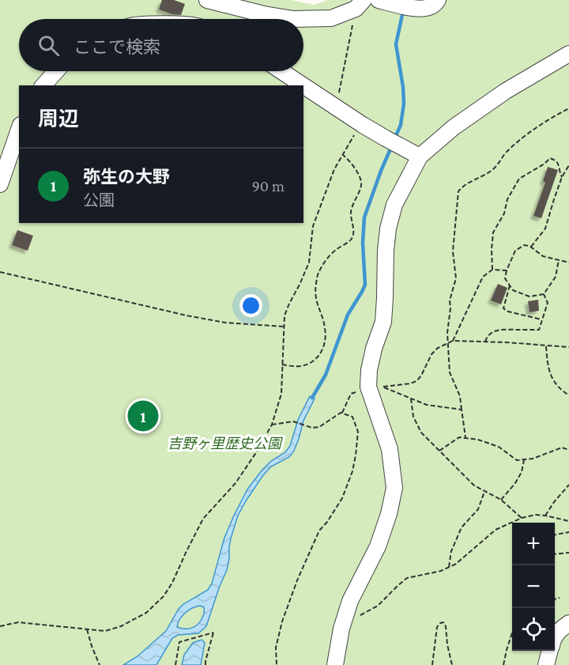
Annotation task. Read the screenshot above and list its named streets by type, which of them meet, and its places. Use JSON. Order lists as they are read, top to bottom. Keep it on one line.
{"parks":["吉野ヶ里歴史公園"],"page":{"search":"ここで検索","heading":"周辺","list":[{"mark":"1","name":"弥生の大野","note":"公園","value":"90 m"}],"pins":"1","map_buttons":["+","−"]}}
